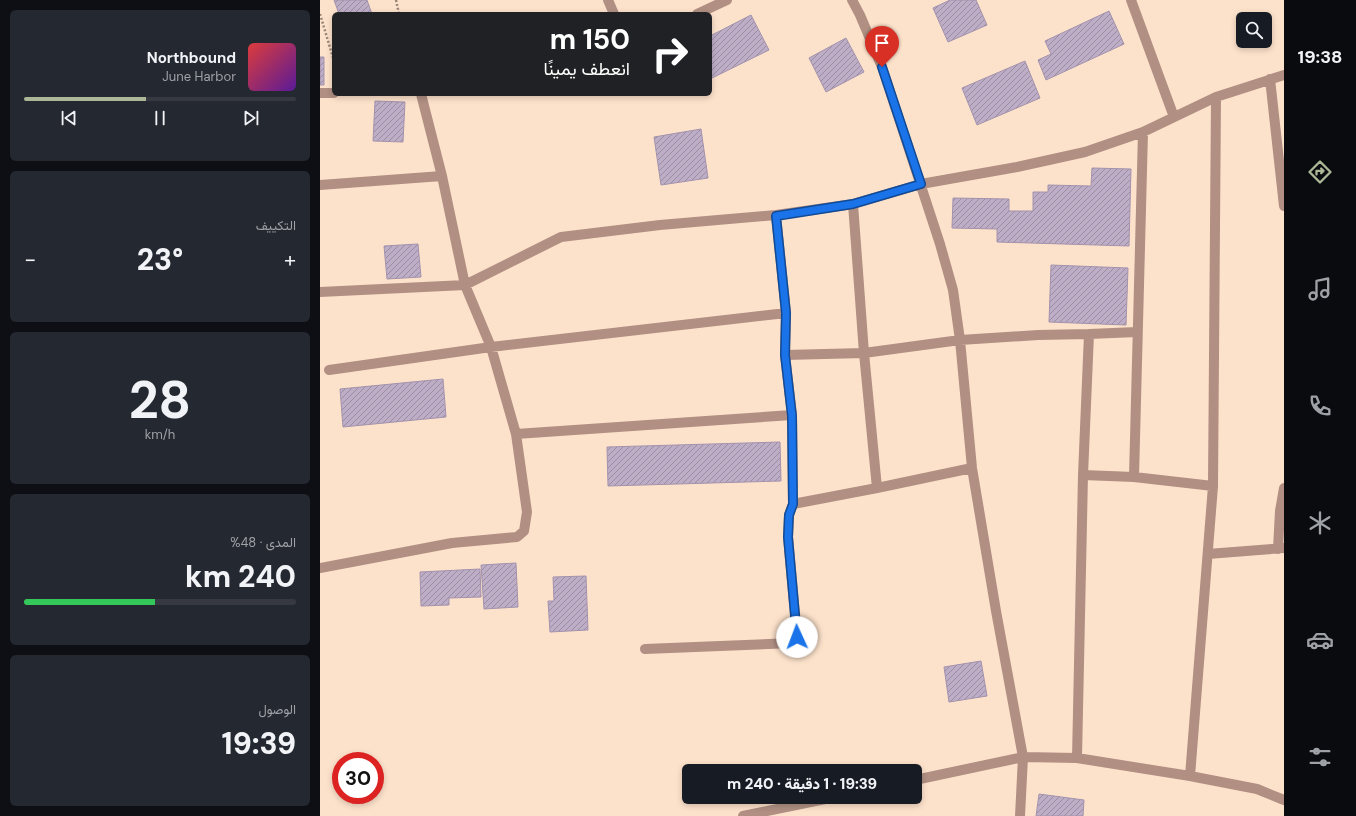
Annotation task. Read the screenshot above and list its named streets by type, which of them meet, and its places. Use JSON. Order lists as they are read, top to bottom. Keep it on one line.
{"page":{"tabs":"19:38","turn":["150 m","انعطف يمينًا"],"song":["Northbound","June Harbor"],"tile":["التكييف",["28","km/h"],["المدى · 48%","240 km"],["الوصول","19:39"]],"heat":["−","23°","+"],"limit":"30","trip":"19:39 · 1 دقيقة · 240 m"}}
